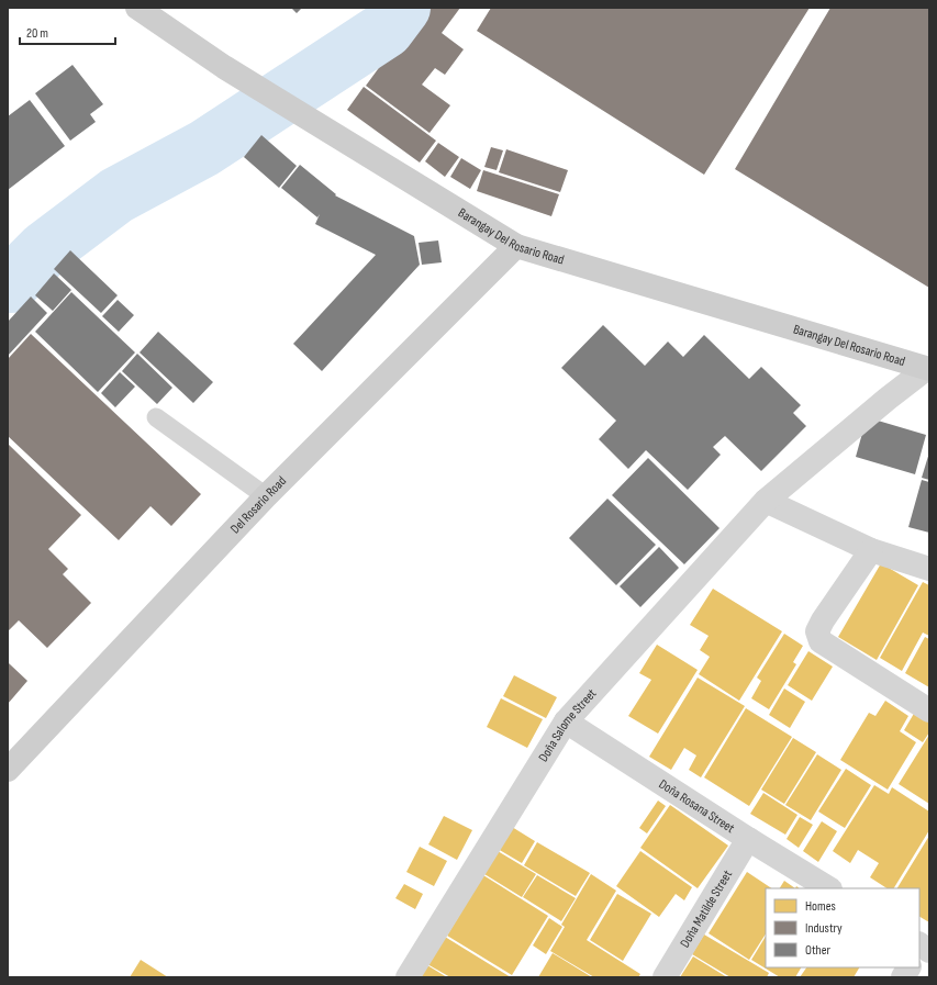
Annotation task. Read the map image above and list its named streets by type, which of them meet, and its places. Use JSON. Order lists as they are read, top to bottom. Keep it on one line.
{"streets":{"main road":["Barangay Del Rosario Road","Del Rosario Road"],"street":["Doña Salome Street","Doña Rosana Street","Doña Matilde Street"]},"crossings":[["Barangay Del Rosario Road","Del Rosario Road"],["Barangay Del Rosario Road","Doña Salome Street"],["Doña Salome Street","Doña Rosana Street"],["Doña Rosana Street","Doña Matilde Street"]],"legend":["Homes","Industry","Other"],"scale_bar":"20 m"}
